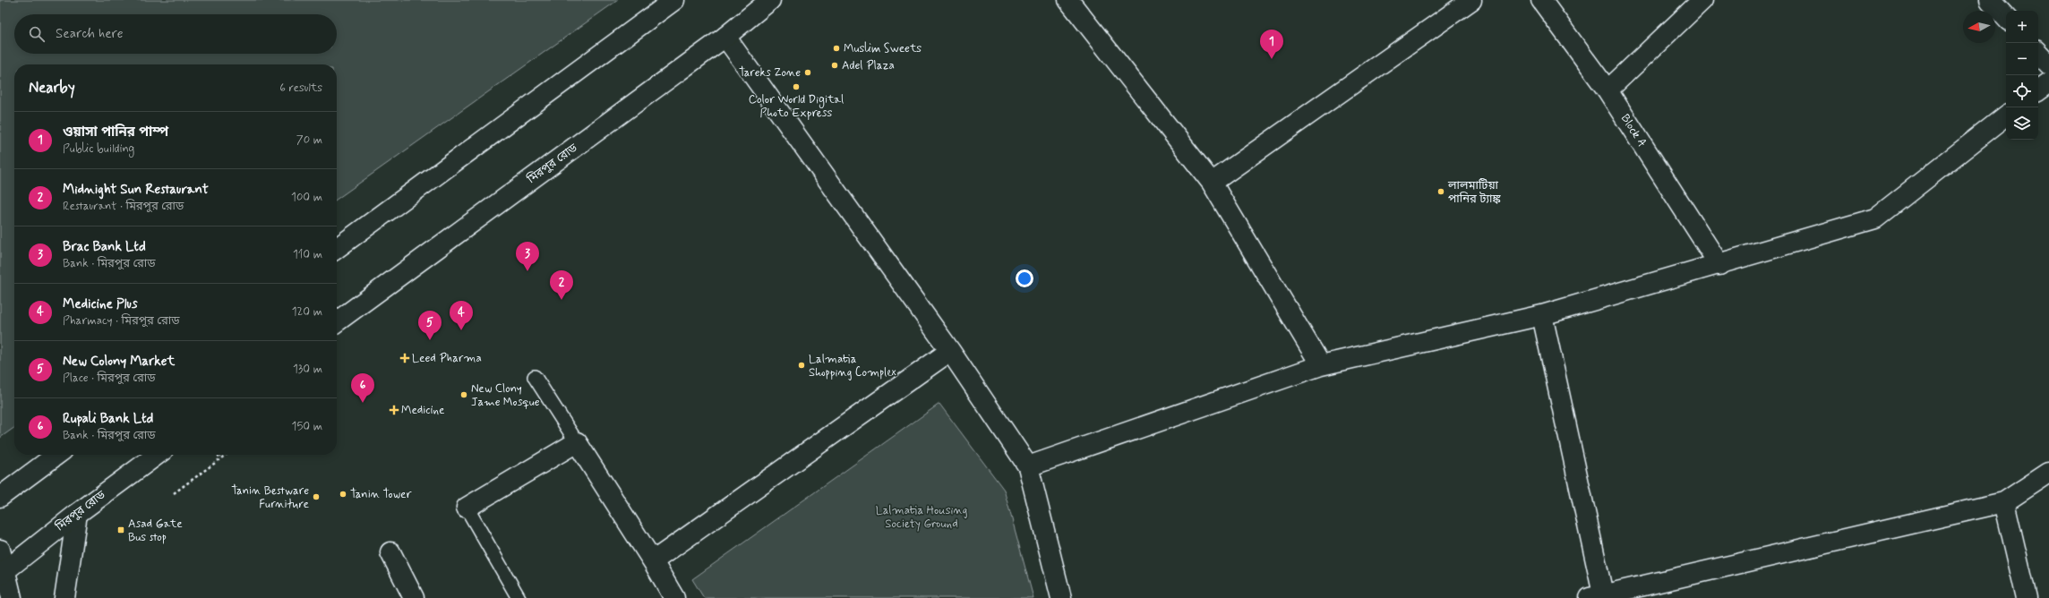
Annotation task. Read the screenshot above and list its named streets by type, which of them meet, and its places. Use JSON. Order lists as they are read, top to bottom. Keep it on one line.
{"streets":{"main road":["Block A","মিরপুর রোড"]},"parks":["Lalmatia Housing Society Ground"],"places":{"other":["Muslim Sweets","Adel Plaza","Tareks Zone","Color World Digital Photo Express","লালমাটিয়া পানির ট্যাঙ্ক","Lalmatia Shopping Complex","New Clony Jame Mosque","Tanin Tower","Tanin Bestware Furniture"],"health":["Leed Pharma","Medicine"],"transit":["Asad Gate Bus stop"]},"north":"left","page":{"map_buttons":["+","−"],"search":"Search here","pins":["1","3","2","4","5","6"],"heading":["Nearby","6 results"],"list":[{"mark":"1","name":"ওয়াসা পানির পাম্প","note":"Public building","value":"70 m"},{"mark":"2","name":"Midnight Sun Restaurant","note":"Restaurant · মিরপুর রোড","value":"100 m"},{"mark":"3","name":"Brac Bank Ltd","note":"Bank · মিরপুর রোড","value":"110 m"},{"mark":"4","name":"Medicine Plus","note":"Pharmacy · মিরপুর রোড","value":"120 m"},{"mark":"5","name":"New Colony Market","note":"Place · মিরপুর রোড","value":"130 m"},{"mark":"6","name":"Rupali Bank Ltd","note":"Bank · মিরপুর রোড","value":"150 m"}]}}
